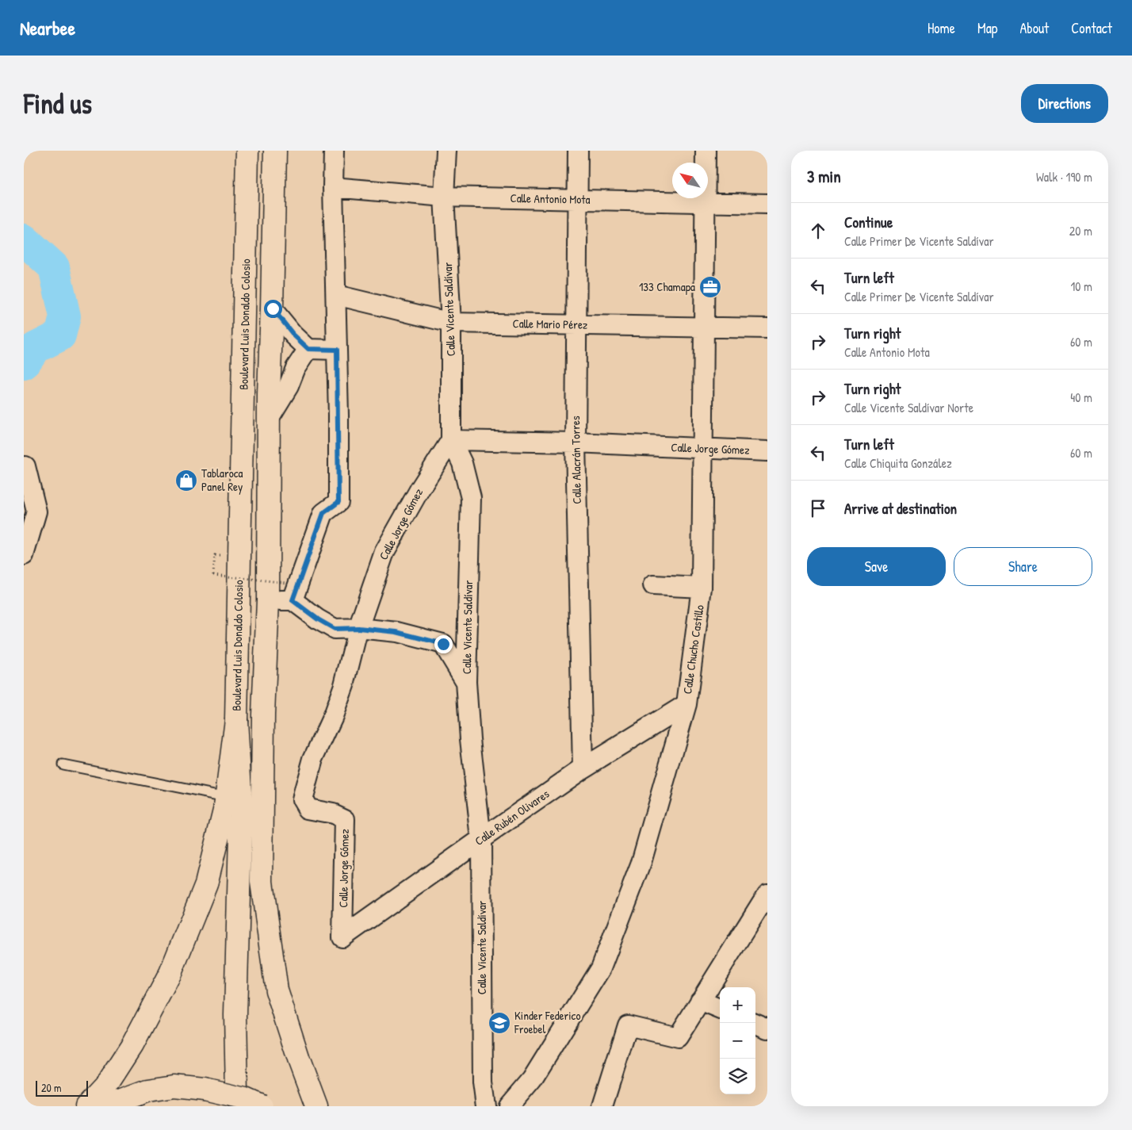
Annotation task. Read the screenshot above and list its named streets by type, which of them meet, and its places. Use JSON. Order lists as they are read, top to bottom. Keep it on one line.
{"streets":{"highway":["Boulevard Luis Donaldo Colosio"],"street":["Calle Antonio Mota","Calle Vicente Saldívar","Calle Mario Pérez","Calle Jorge Gómez","Calle Alacrán Torres","Calle Chucho Castillo","Calle Rubén Olivares"]},"crossings":[["Calle Antonio Mota","Calle Vicente Saldívar"],["Calle Antonio Mota","Calle Alacrán Torres"],["Calle Antonio Mota","Calle Chucho Castillo"],["Calle Vicente Saldívar","Calle Mario Pérez"],["Calle Vicente Saldívar","Calle Jorge Gómez"],["Calle Vicente Saldívar","Calle Rubén Olivares"],["Calle Mario Pérez","Calle Alacrán Torres"],["Calle Mario Pérez","Calle Chucho Castillo"],["Calle Jorge Gómez","Calle Alacrán Torres"],["Calle Jorge Gómez","Calle Chucho Castillo"],["Calle Jorge Gómez","Calle Rubén Olivares"],["Calle Alacrán Torres","Calle Rubén Olivares"],["Calle Chucho Castillo","Calle Rubén Olivares"]],"places":{"office":["133 Chamapa"],"shop":["Tablaroca Panel Rey"],"school or university":["Kinder Federico Froebel"]},"scale_bar":"20 m","north":"top left","page":{"header":"Nearbee","nav":["Home","Map","About","Contact"],"buttons":["Directions",["Save","Share"]],"title":"Find us","heading":["3 min","Walk · 190 m"],"list":[["Continue","Calle Primer De Vicente Saldívar","20 m"],["Turn left","Calle Primer De Vicente Saldívar","10 m"],["Turn right","Calle Antonio Mota","60 m"],["Turn right","Calle Vicente Saldívar Norte","40 m"],["Turn left","Calle Chiquita González","60 m"],"Arrive at destination"],"map_buttons":["+","−"],"scale":"20 m"}}
